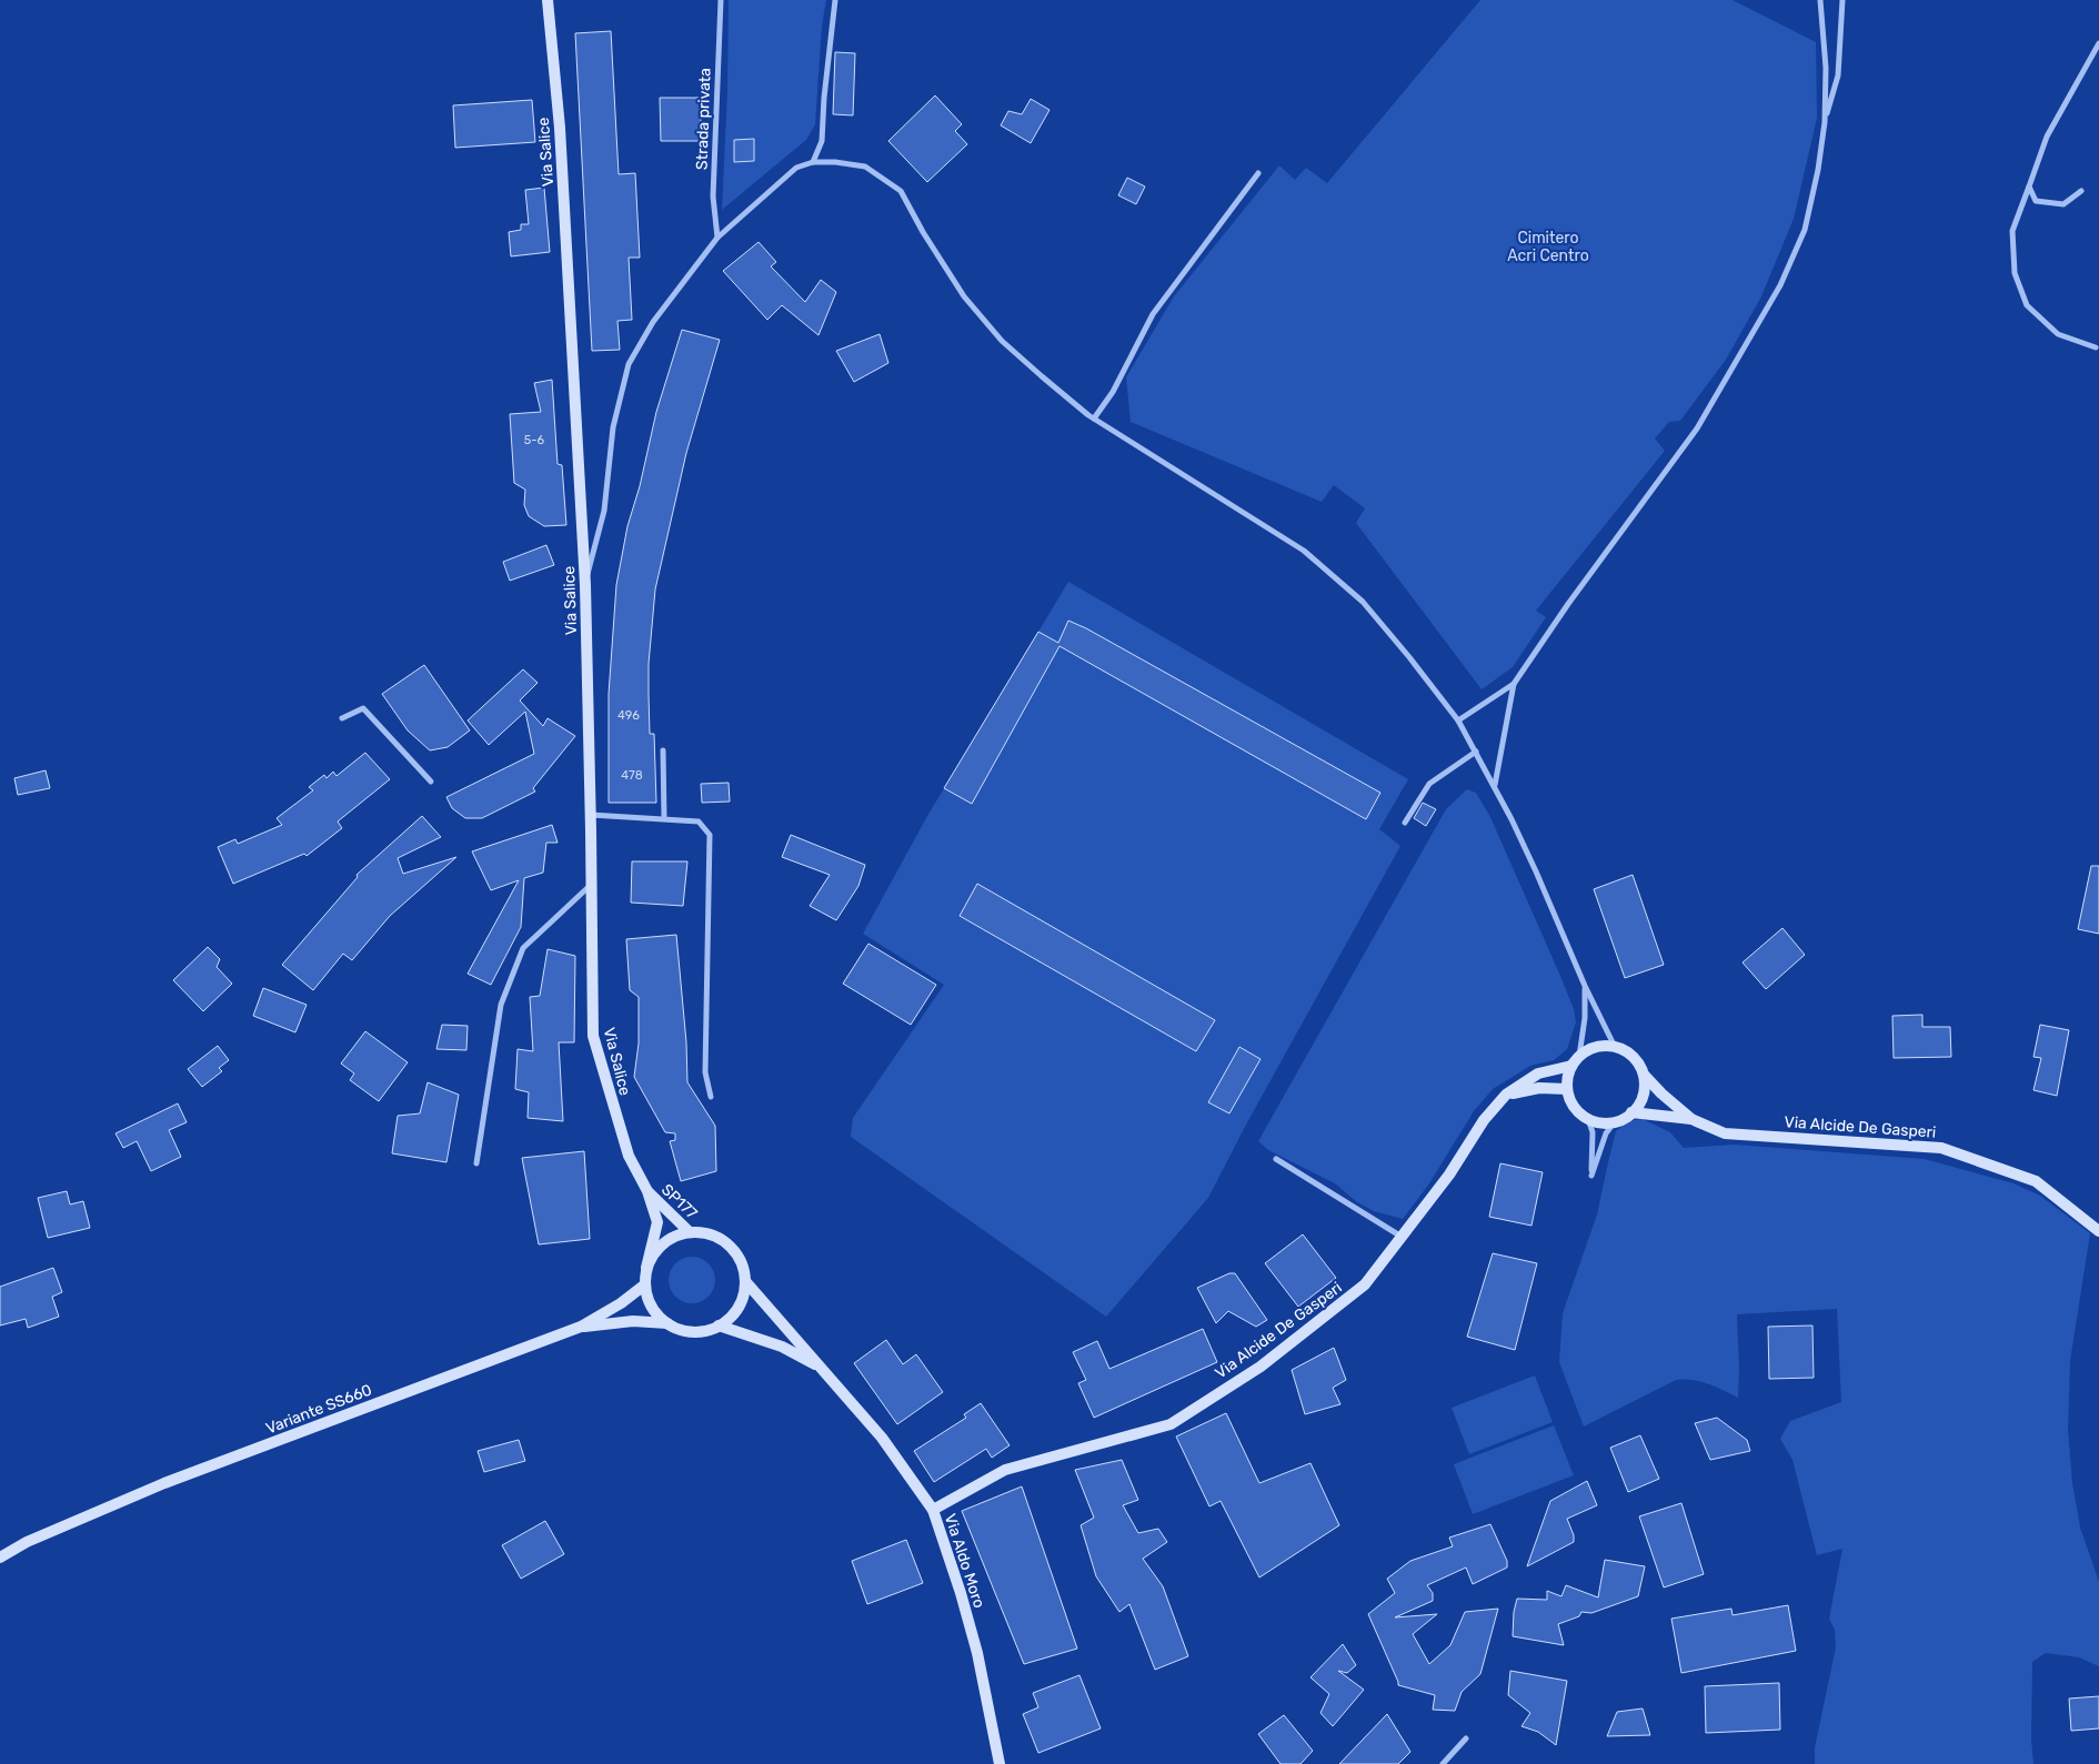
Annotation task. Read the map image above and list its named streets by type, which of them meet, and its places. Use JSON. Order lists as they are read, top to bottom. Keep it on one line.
{"streets":{"main road":["Via Salice","Via Alcide De Gasperi","SP177","Variante SS660","Via Aldo Moro"],"street":["Strada privata"]},"crossings":[["Via Salice","SP177"],["Via Alcide De Gasperi","Via Aldo Moro"],["SP177","Variante SS660"],["SP177","Via Aldo Moro"],["Variante SS660","Via Aldo Moro"]],"parks":["Cimitero Acri Centro"],"house_numbers":["5-6","496","478"]}
